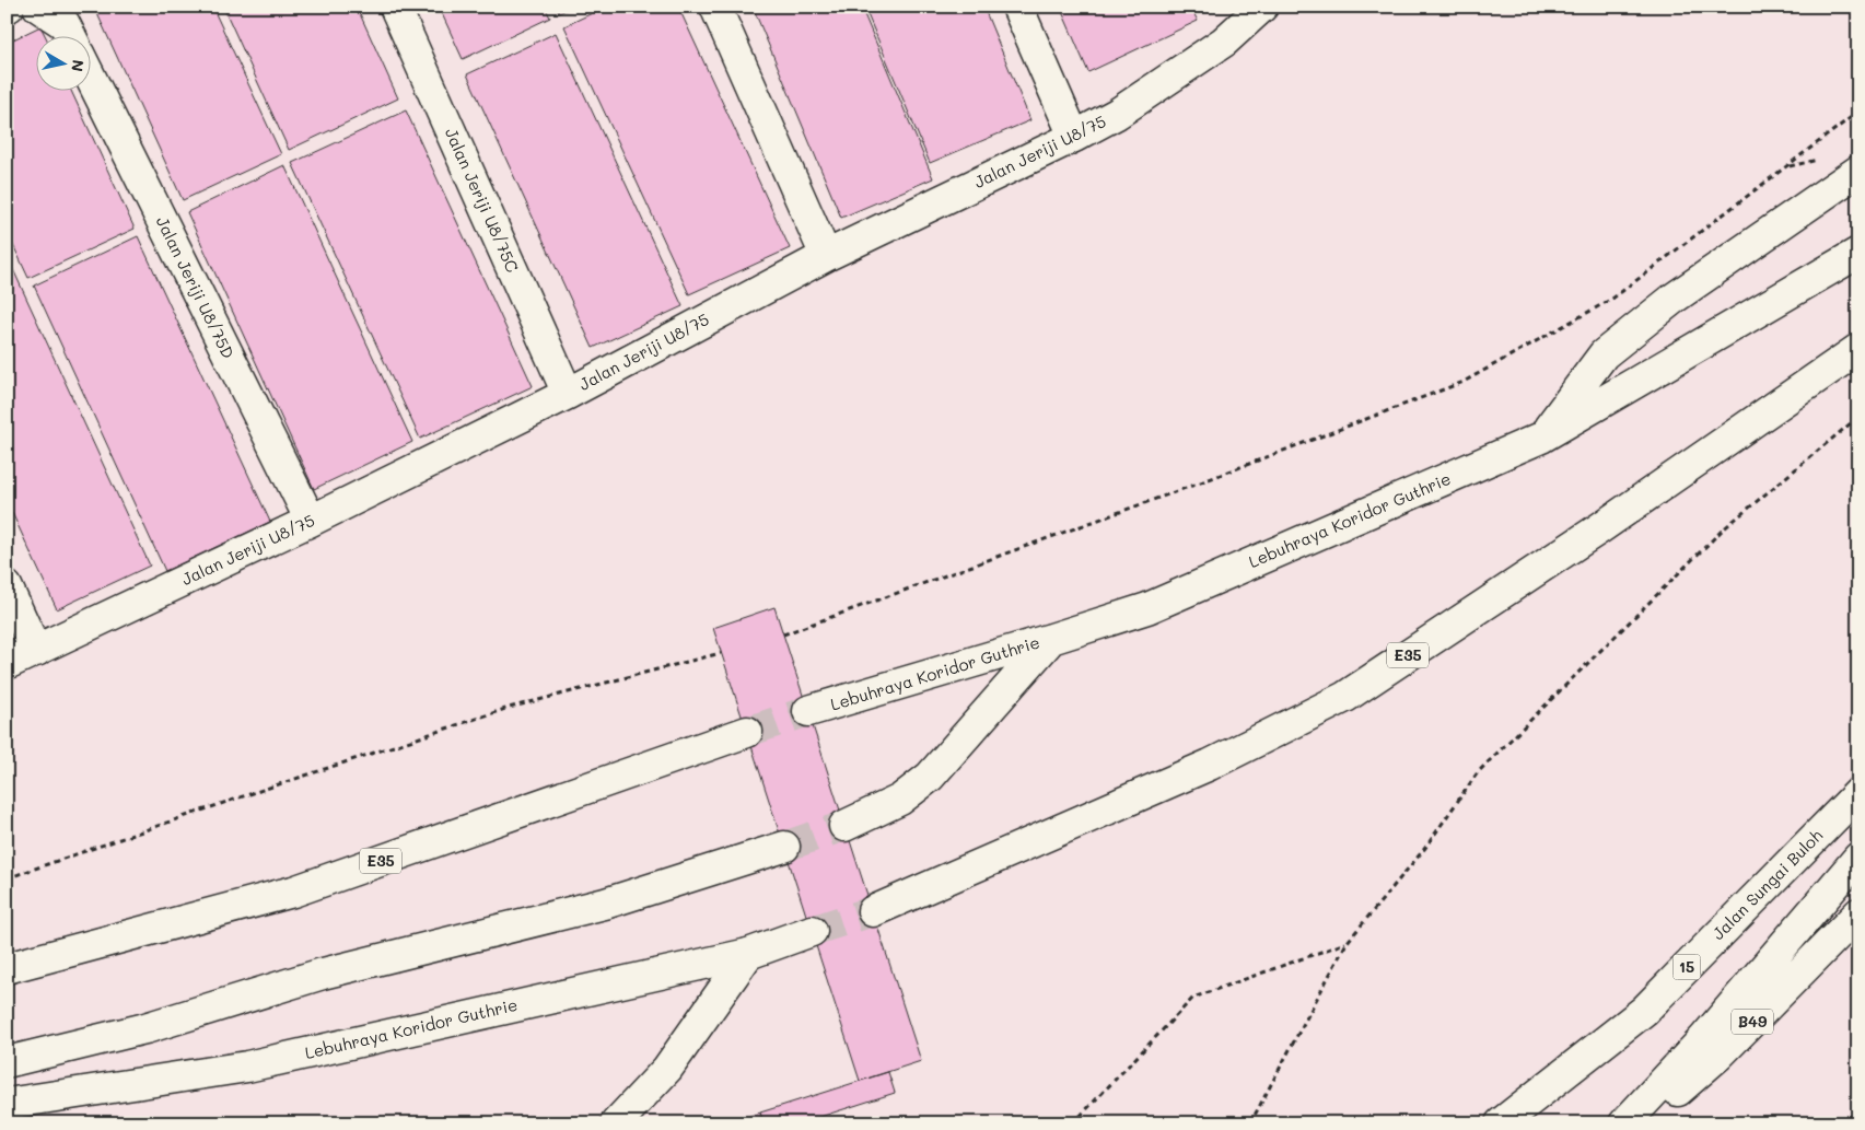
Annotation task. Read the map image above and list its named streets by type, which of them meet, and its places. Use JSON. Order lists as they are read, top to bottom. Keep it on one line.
{"streets":{"main road":["Jalan Jeriji U8/75","Jalan Jeriji U8/75C","Jalan Jeriji U8/75D","Lebuhraya Koridor Guthrie","E35","Jalan Sungai Buloh","15","B49"]},"crossings":[["Jalan Jeriji U8/75","Jalan Jeriji U8/75C"],["Jalan Jeriji U8/75","Jalan Jeriji U8/75D"]],"north":"right"}
